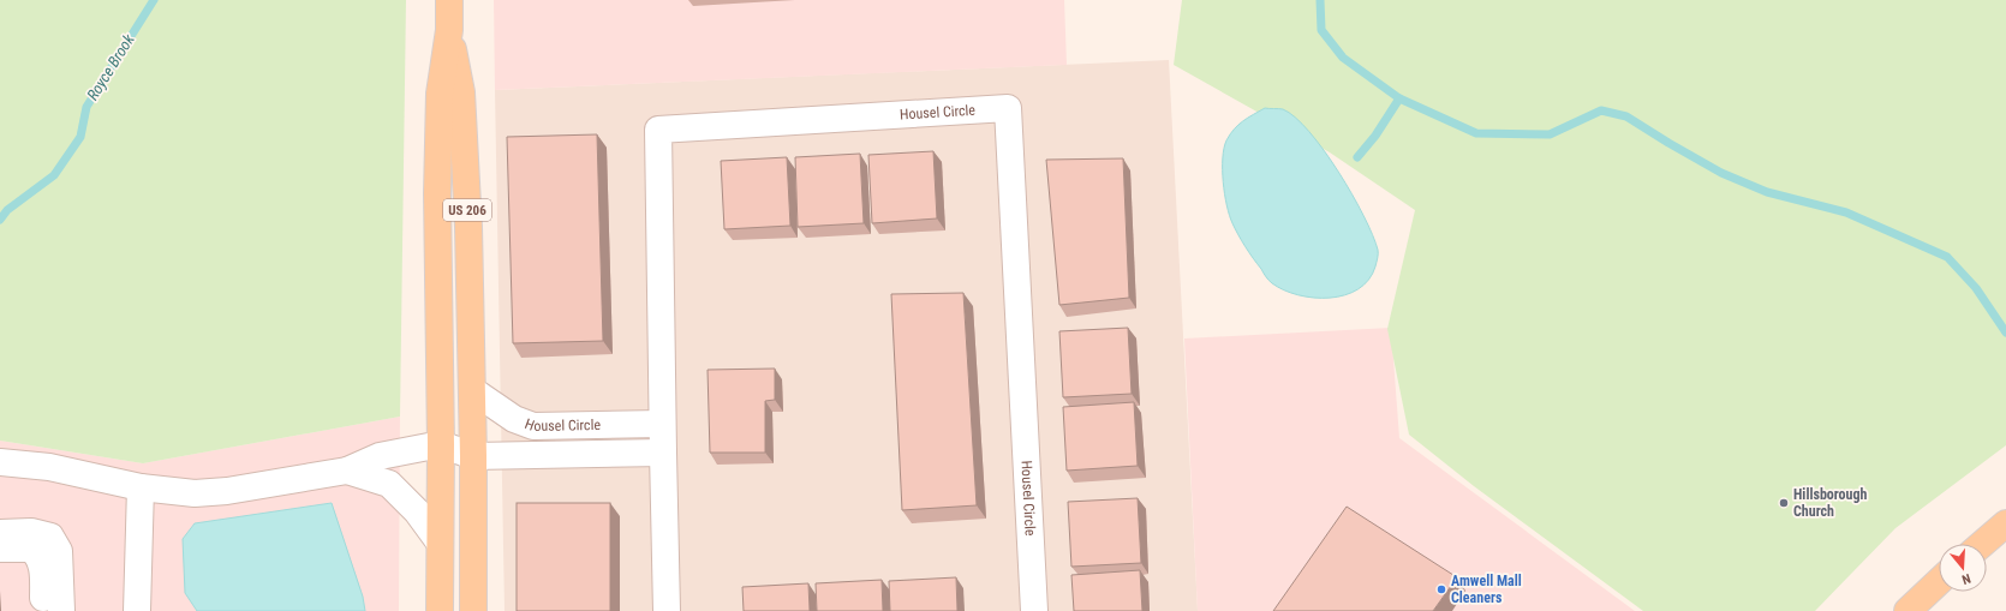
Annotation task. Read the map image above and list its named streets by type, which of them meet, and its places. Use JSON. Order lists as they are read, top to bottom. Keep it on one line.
{"streets":{"main road":["US 206"],"lane":["Housel Circle"]},"crossings":[["Housel Circle","US 206"]],"water":["Royce Brook"],"places":["Hillsborough Church","Amwell Mall Cleaners"],"north":"bottom"}
